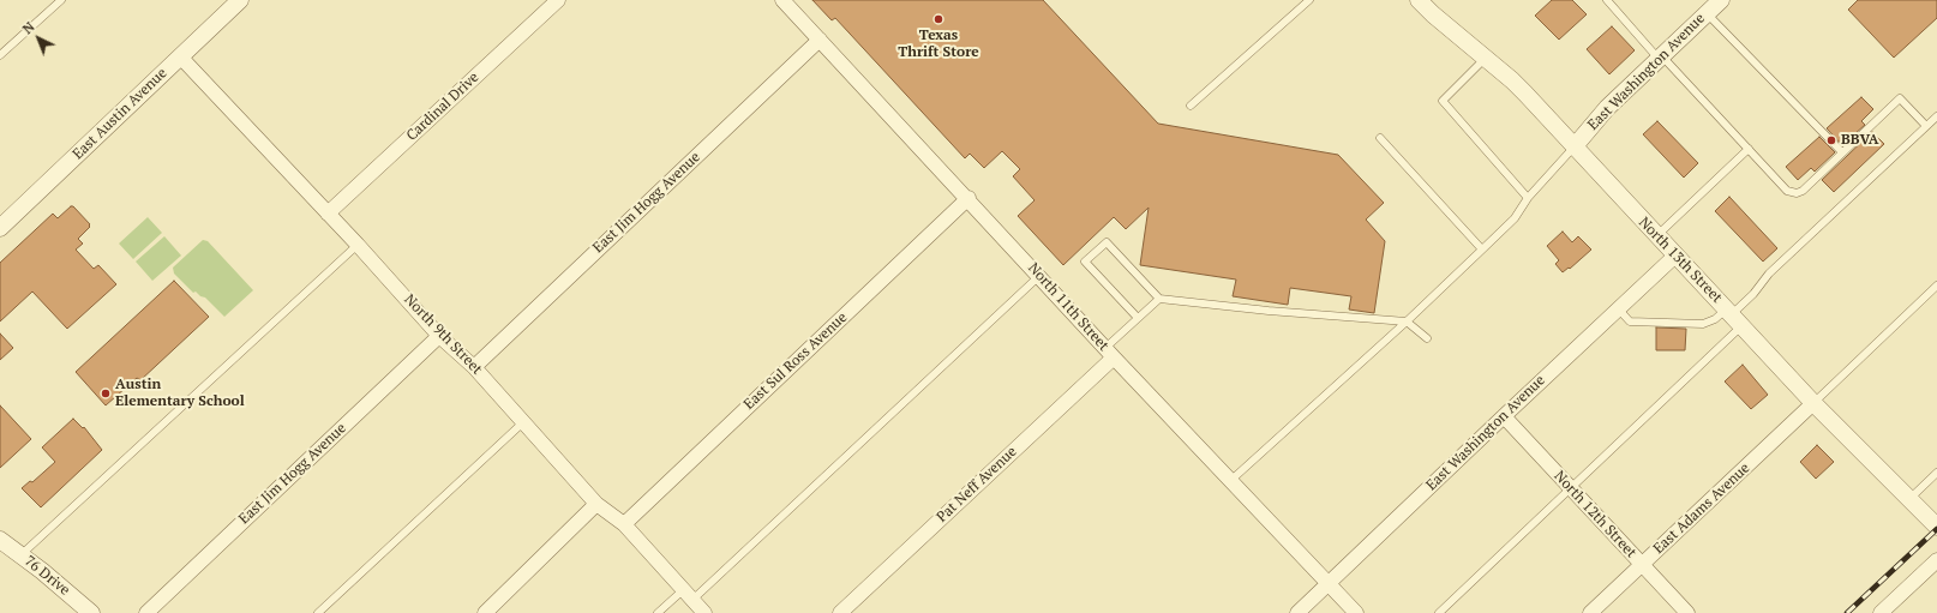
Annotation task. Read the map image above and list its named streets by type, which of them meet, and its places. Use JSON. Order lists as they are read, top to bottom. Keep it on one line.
{"streets":{"street":["East Washington Avenue","Cardinal Drive","East Austin Avenue","East Jim Hogg Avenue","North 13th Street","North 11th Street","North 9th Street","East Sul Ross Avenue","Pat Neff Avenue","East Adams Avenue","North 12th Street","76 Drive"]},"crossings":[["East Washington Avenue","North 13th Street"],["East Washington Avenue","North 11th Street"],["East Washington Avenue","North 12th Street"],["Cardinal Drive","North 9th Street"],["East Austin Avenue","North 9th Street"],["East Jim Hogg Avenue","North 11th Street"],["East Jim Hogg Avenue","North 9th Street"],["North 13th Street","East Adams Avenue"],["North 11th Street","East Sul Ross Avenue"],["North 11th Street","Pat Neff Avenue"],["North 9th Street","East Sul Ross Avenue"],["East Adams Avenue","North 12th Street"]],"places":["Texas Thrift Store","BBVA","Austin Elementary School"],"north":"top left"}
